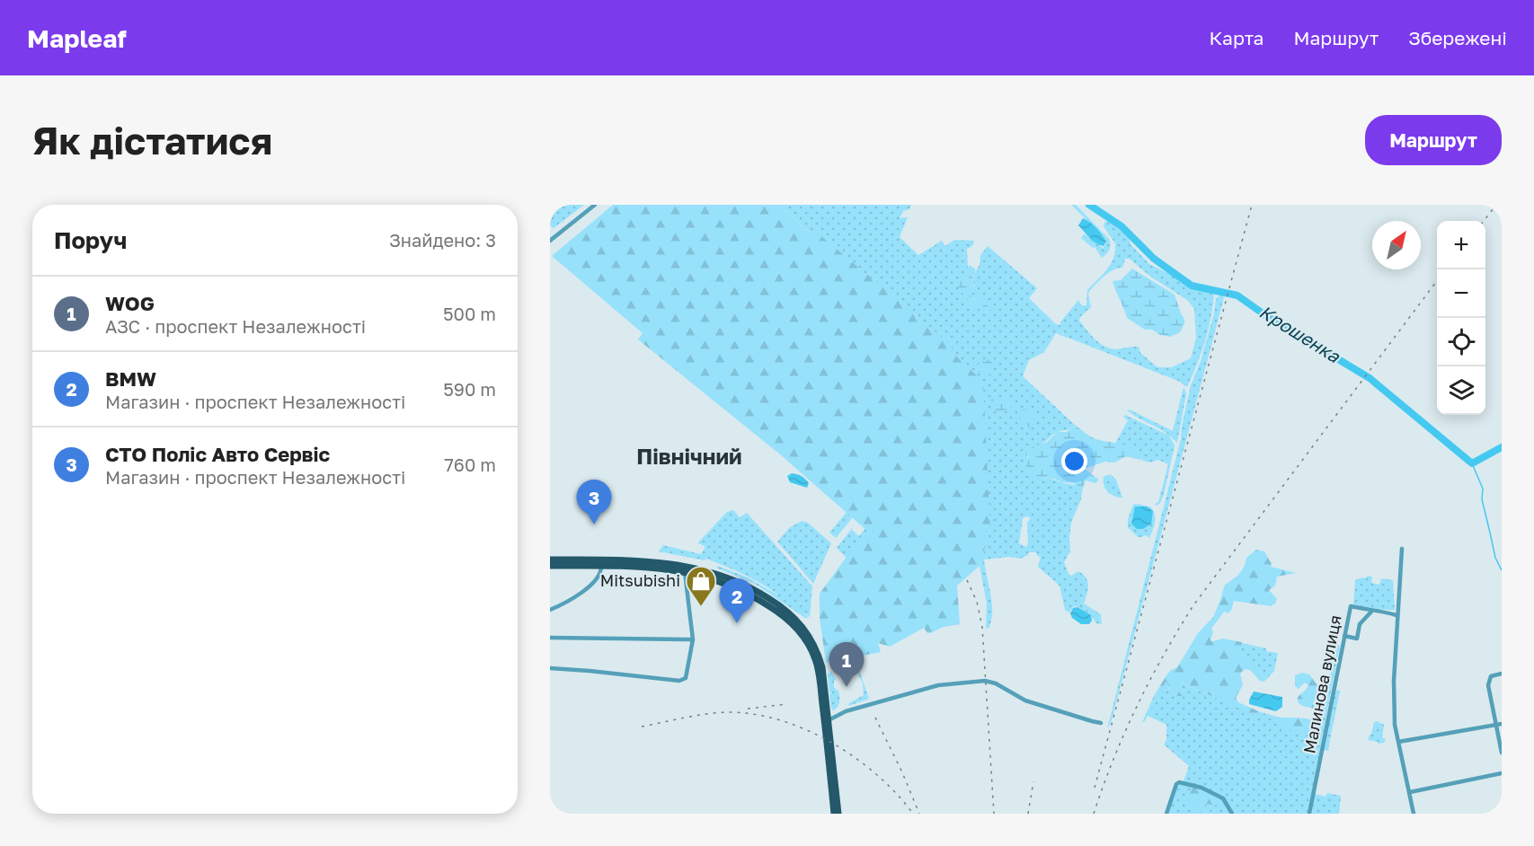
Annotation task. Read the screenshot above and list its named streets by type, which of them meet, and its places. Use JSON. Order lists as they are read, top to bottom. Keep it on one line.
{"streets":{"street":["Малинова вулиця"]},"districts":["Північний"],"water":["Крошенка"],"places":{"shop":["Mitsubishi"]},"north":"top right","page":{"header":"Mapleaf","nav":["Карта","Маршрут","Збережені"],"buttons":"Маршрут","title":"Як дістатися","heading":["Поруч","Знайдено: 3"],"map_buttons":["+","−"],"list":[{"mark":"1","name":"WOG","note":"АЗС · проспект Незалежності","value":"500 m"},{"mark":"2","name":"BMW","note":"Магазин · проспект Незалежності","value":"590 m"},{"mark":"3","name":"СТО Поліс Авто Сервіс","note":"Магазин · проспект Незалежності","value":"760 m"}],"pins":["3","2","1"]}}
